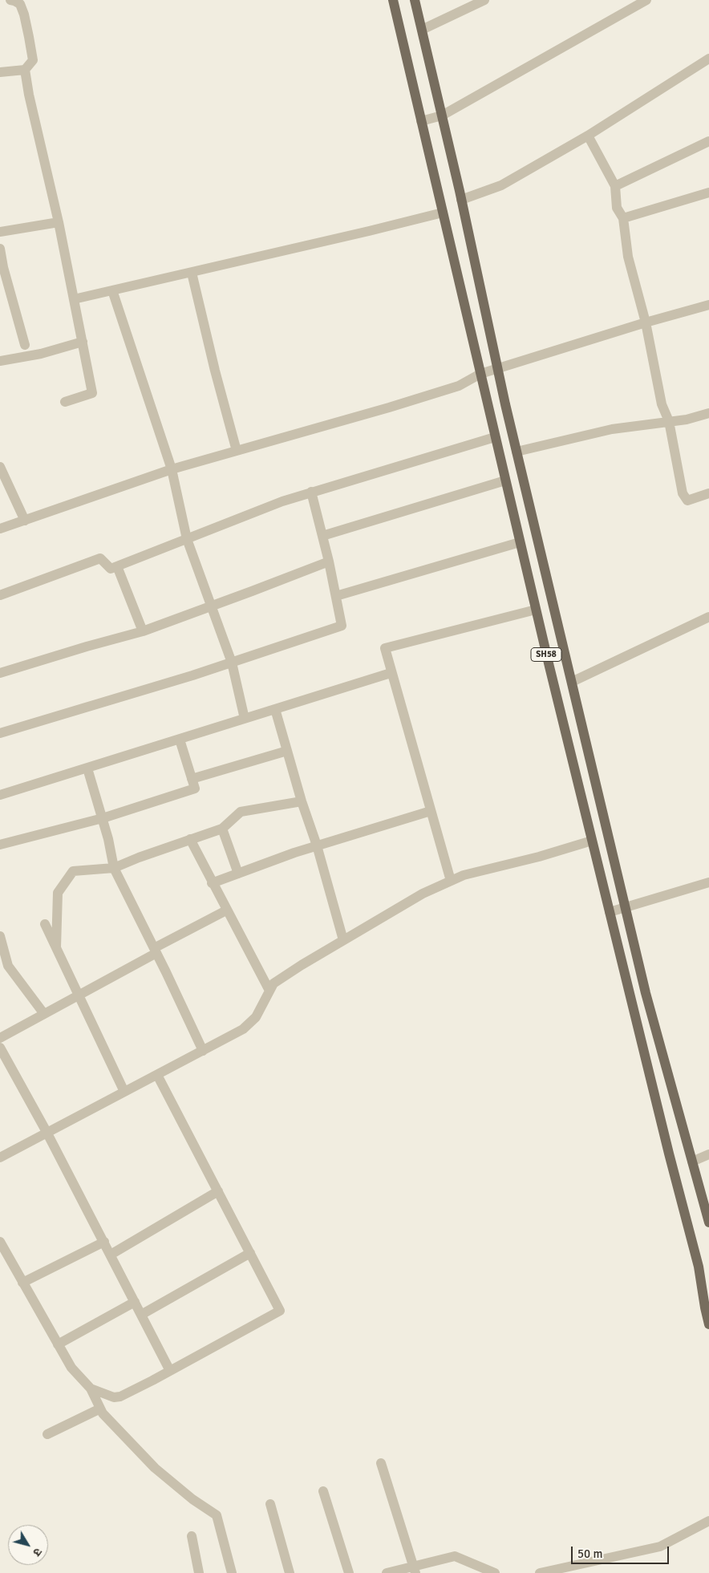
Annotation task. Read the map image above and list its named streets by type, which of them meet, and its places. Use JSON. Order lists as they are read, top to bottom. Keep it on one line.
{"streets":{"main road":["SH58"]},"scale_bar":"50 m","north":"bottom right"}
